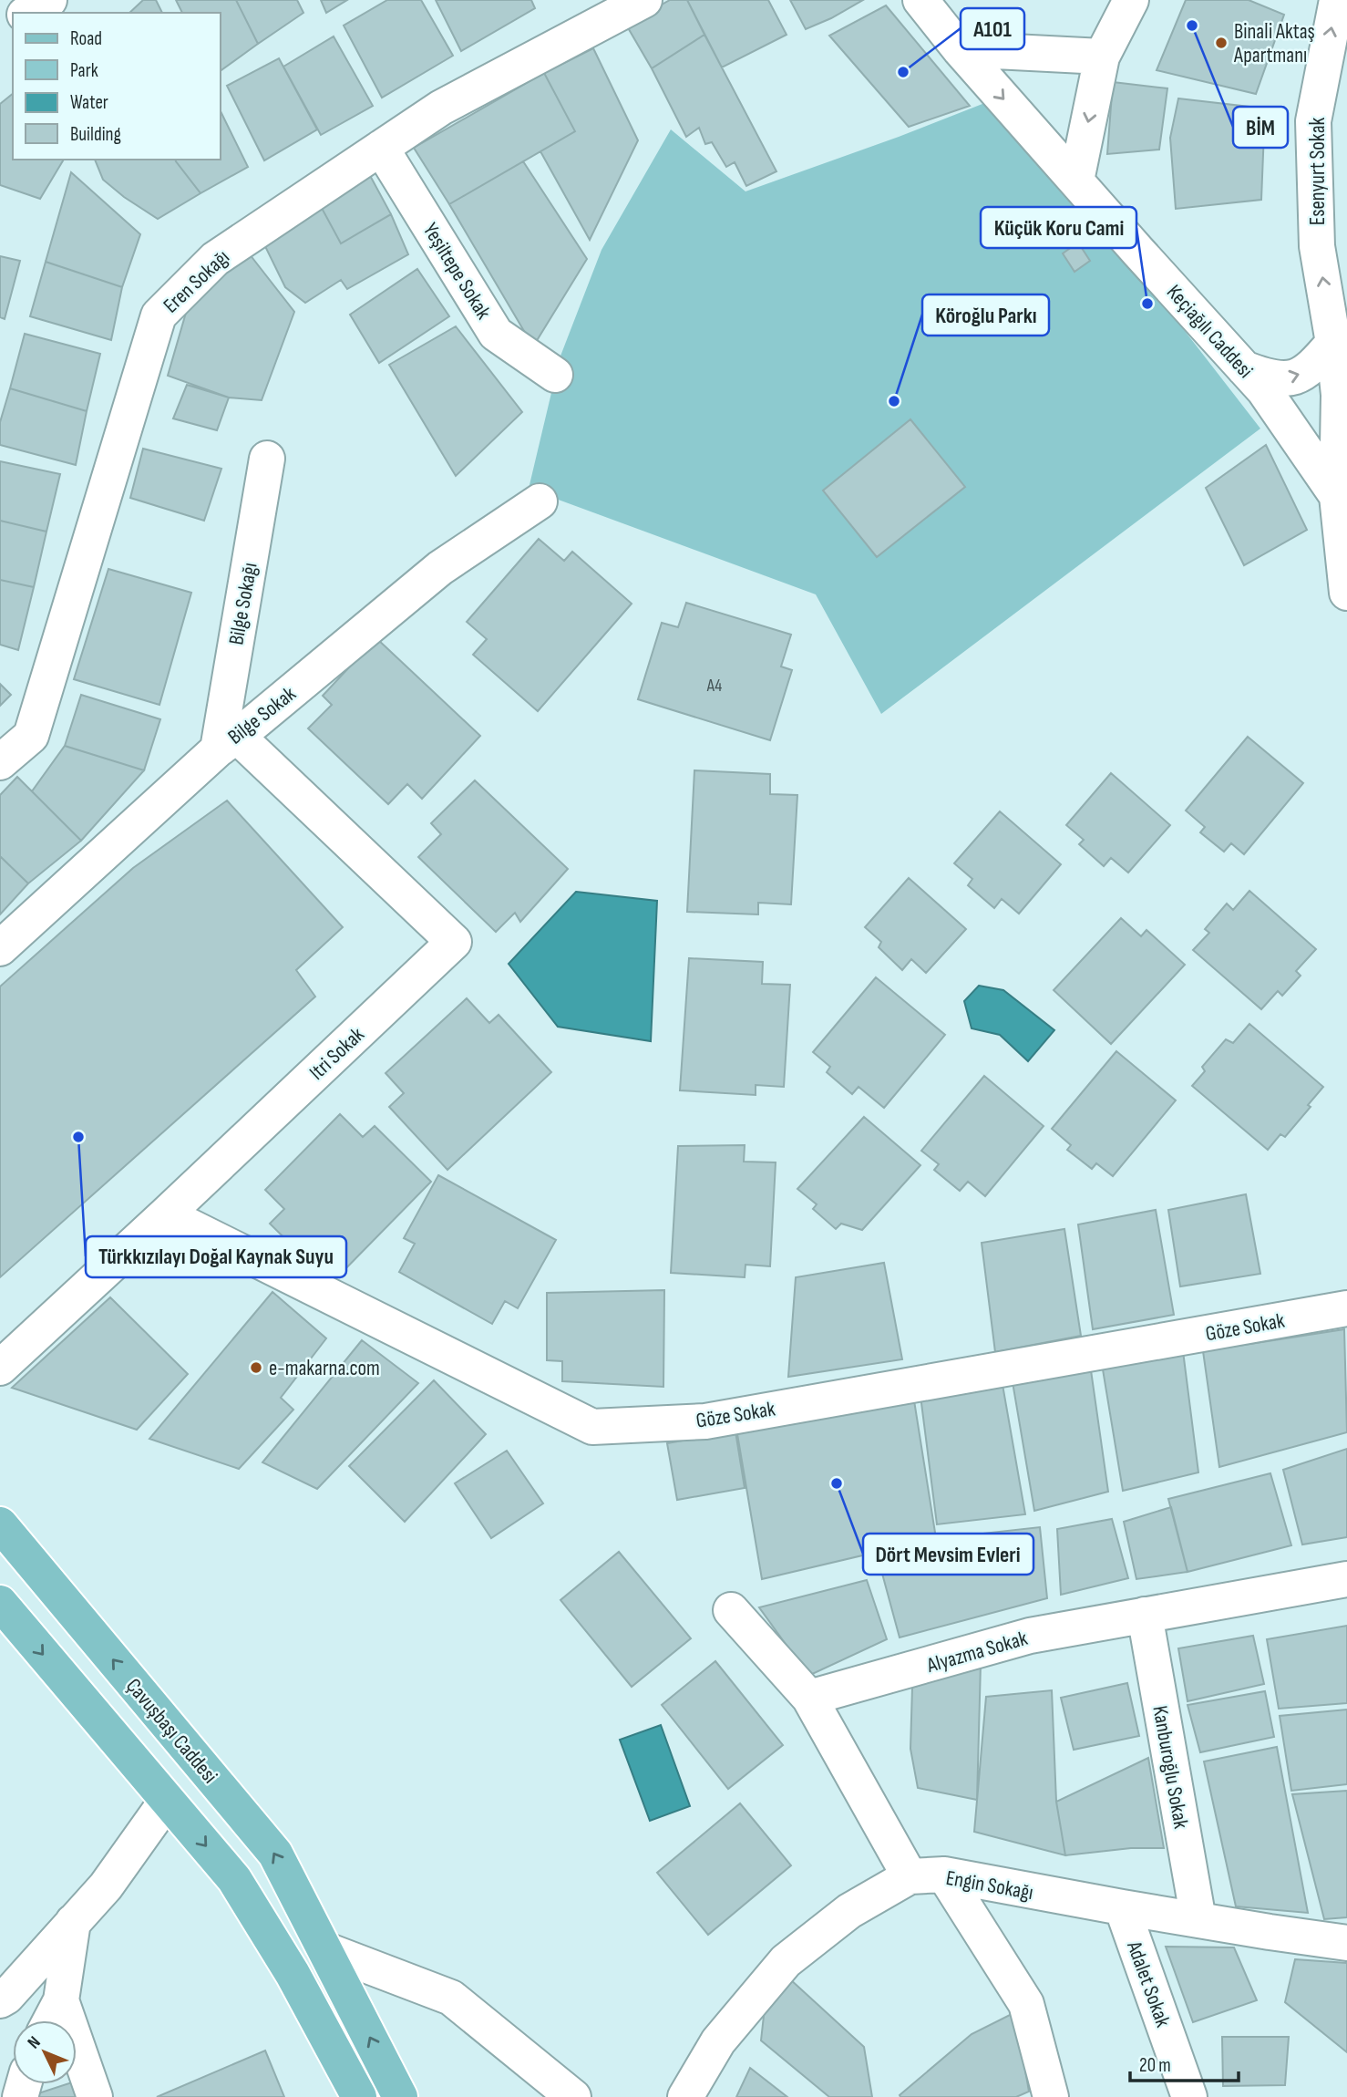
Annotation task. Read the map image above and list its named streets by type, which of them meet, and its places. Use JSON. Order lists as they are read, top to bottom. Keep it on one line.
{"streets":{"main road":["Çavuşbaşı Caddesi"],"street":["Esenyurt Sokak","Yeşiltepe Sokak","Eren Sokağı","Keçiağılı Caddesi","Bilge Sokağı","Bilge Sokak","Itri Sokak","Göze Sokak","Alyazma Sokak","Kanburoğlu Sokak","Engin Sokağı","Adalet Sokak"]},"crossings":[["Esenyurt Sokak","Keçiağılı Caddesi"],["Yeşiltepe Sokak","Eren Sokağı"],["Bilge Sokağı","Bilge Sokak"],["Bilge Sokağı","Itri Sokak"],["Bilge Sokak","Itri Sokak"],["Itri Sokak","Göze Sokak"],["Alyazma Sokak","Kanburoğlu Sokak"],["Kanburoğlu Sokak","Engin Sokağı"],["Engin Sokağı","Adalet Sokak"]],"places":["BİM","Binali Aktaş Apartmanı","A101","Küçük Koru Cami","Köroğlu Parkı","Türkkızılayı Doğal Kaynak Suyu","e-makarna.com","Dört Mevsim Evleri"],"house_numbers":["A4"],"legend":["Road","Park","Water","Building"],"scale_bar":"20 m","north":"top left"}
